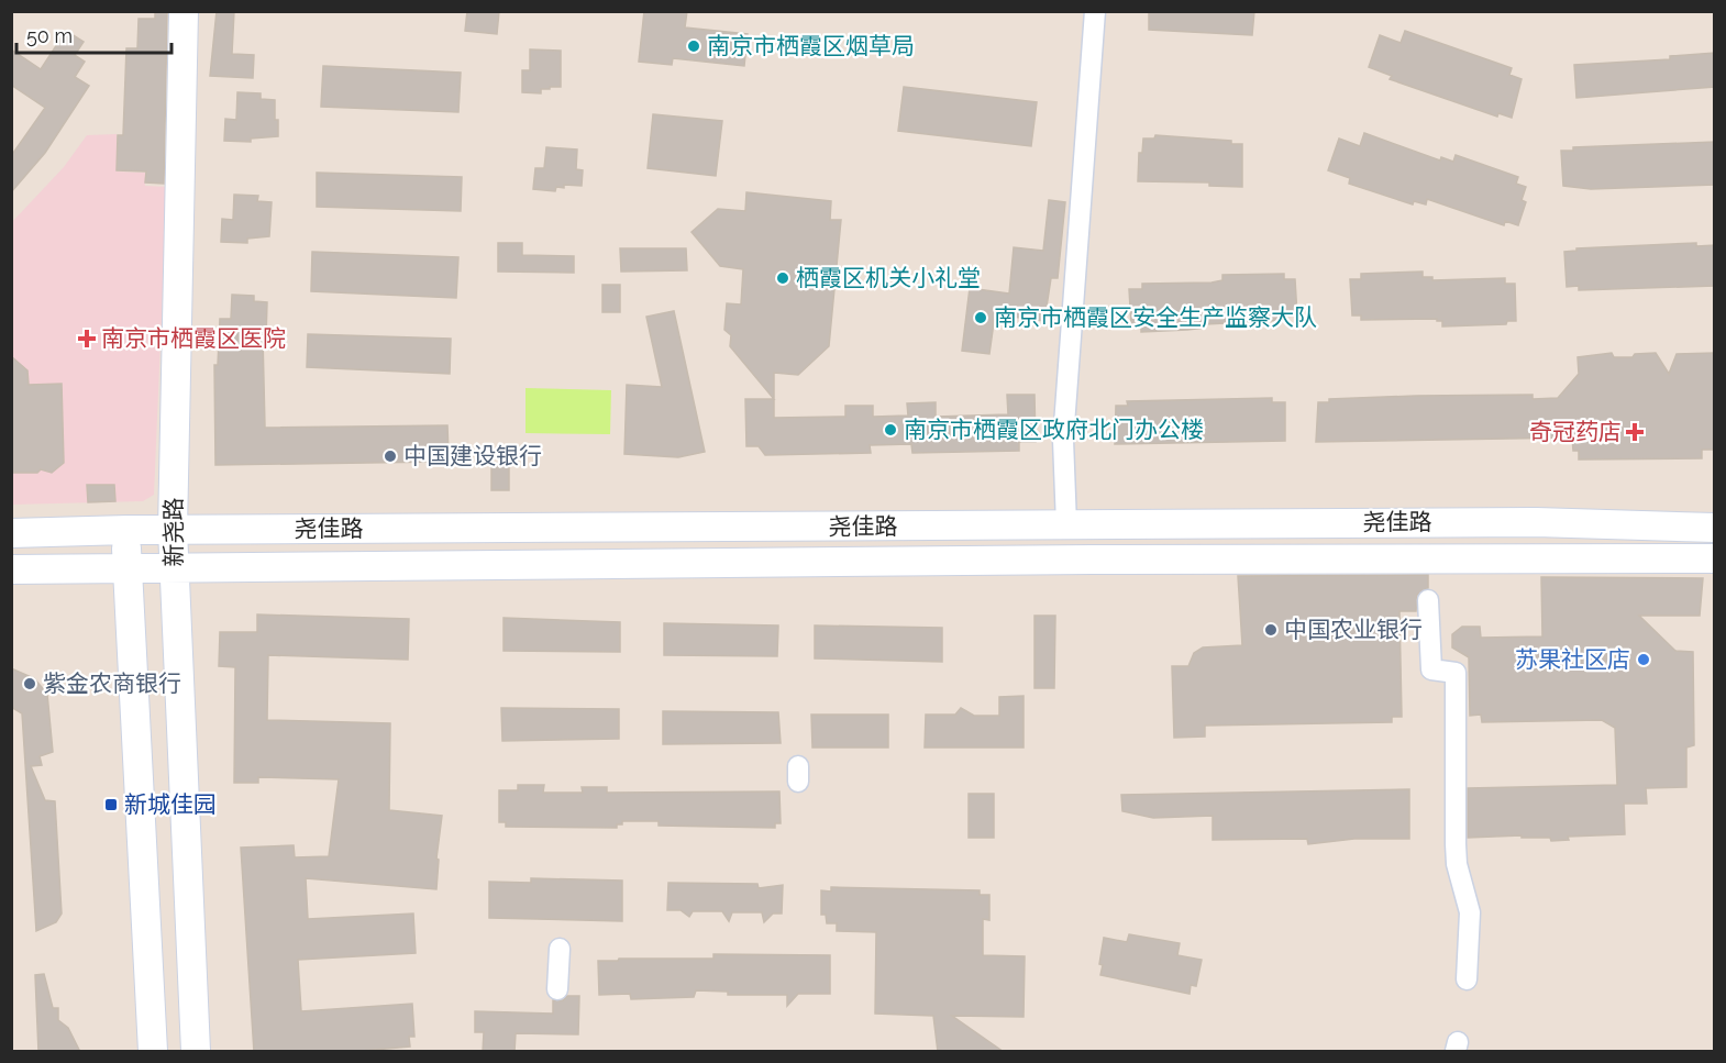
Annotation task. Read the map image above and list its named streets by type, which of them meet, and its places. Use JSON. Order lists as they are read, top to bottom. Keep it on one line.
{"streets":{"main road":["尧佳路","新尧路"]},"crossings":[["尧佳路","新尧路"]],"places":{"other":["南京市栖霞区烟草局","栖霞区机关小礼堂","南京市栖霞区安全生产监察大队","南京市栖霞区政府北门办公楼","中国建设银行","中国农业银行","苏果社区店","紫金农商银行"],"health":["南京市栖霞区医院","奇冠药店"],"transit":["新城佳园"]},"scale_bar":"50 m"}
